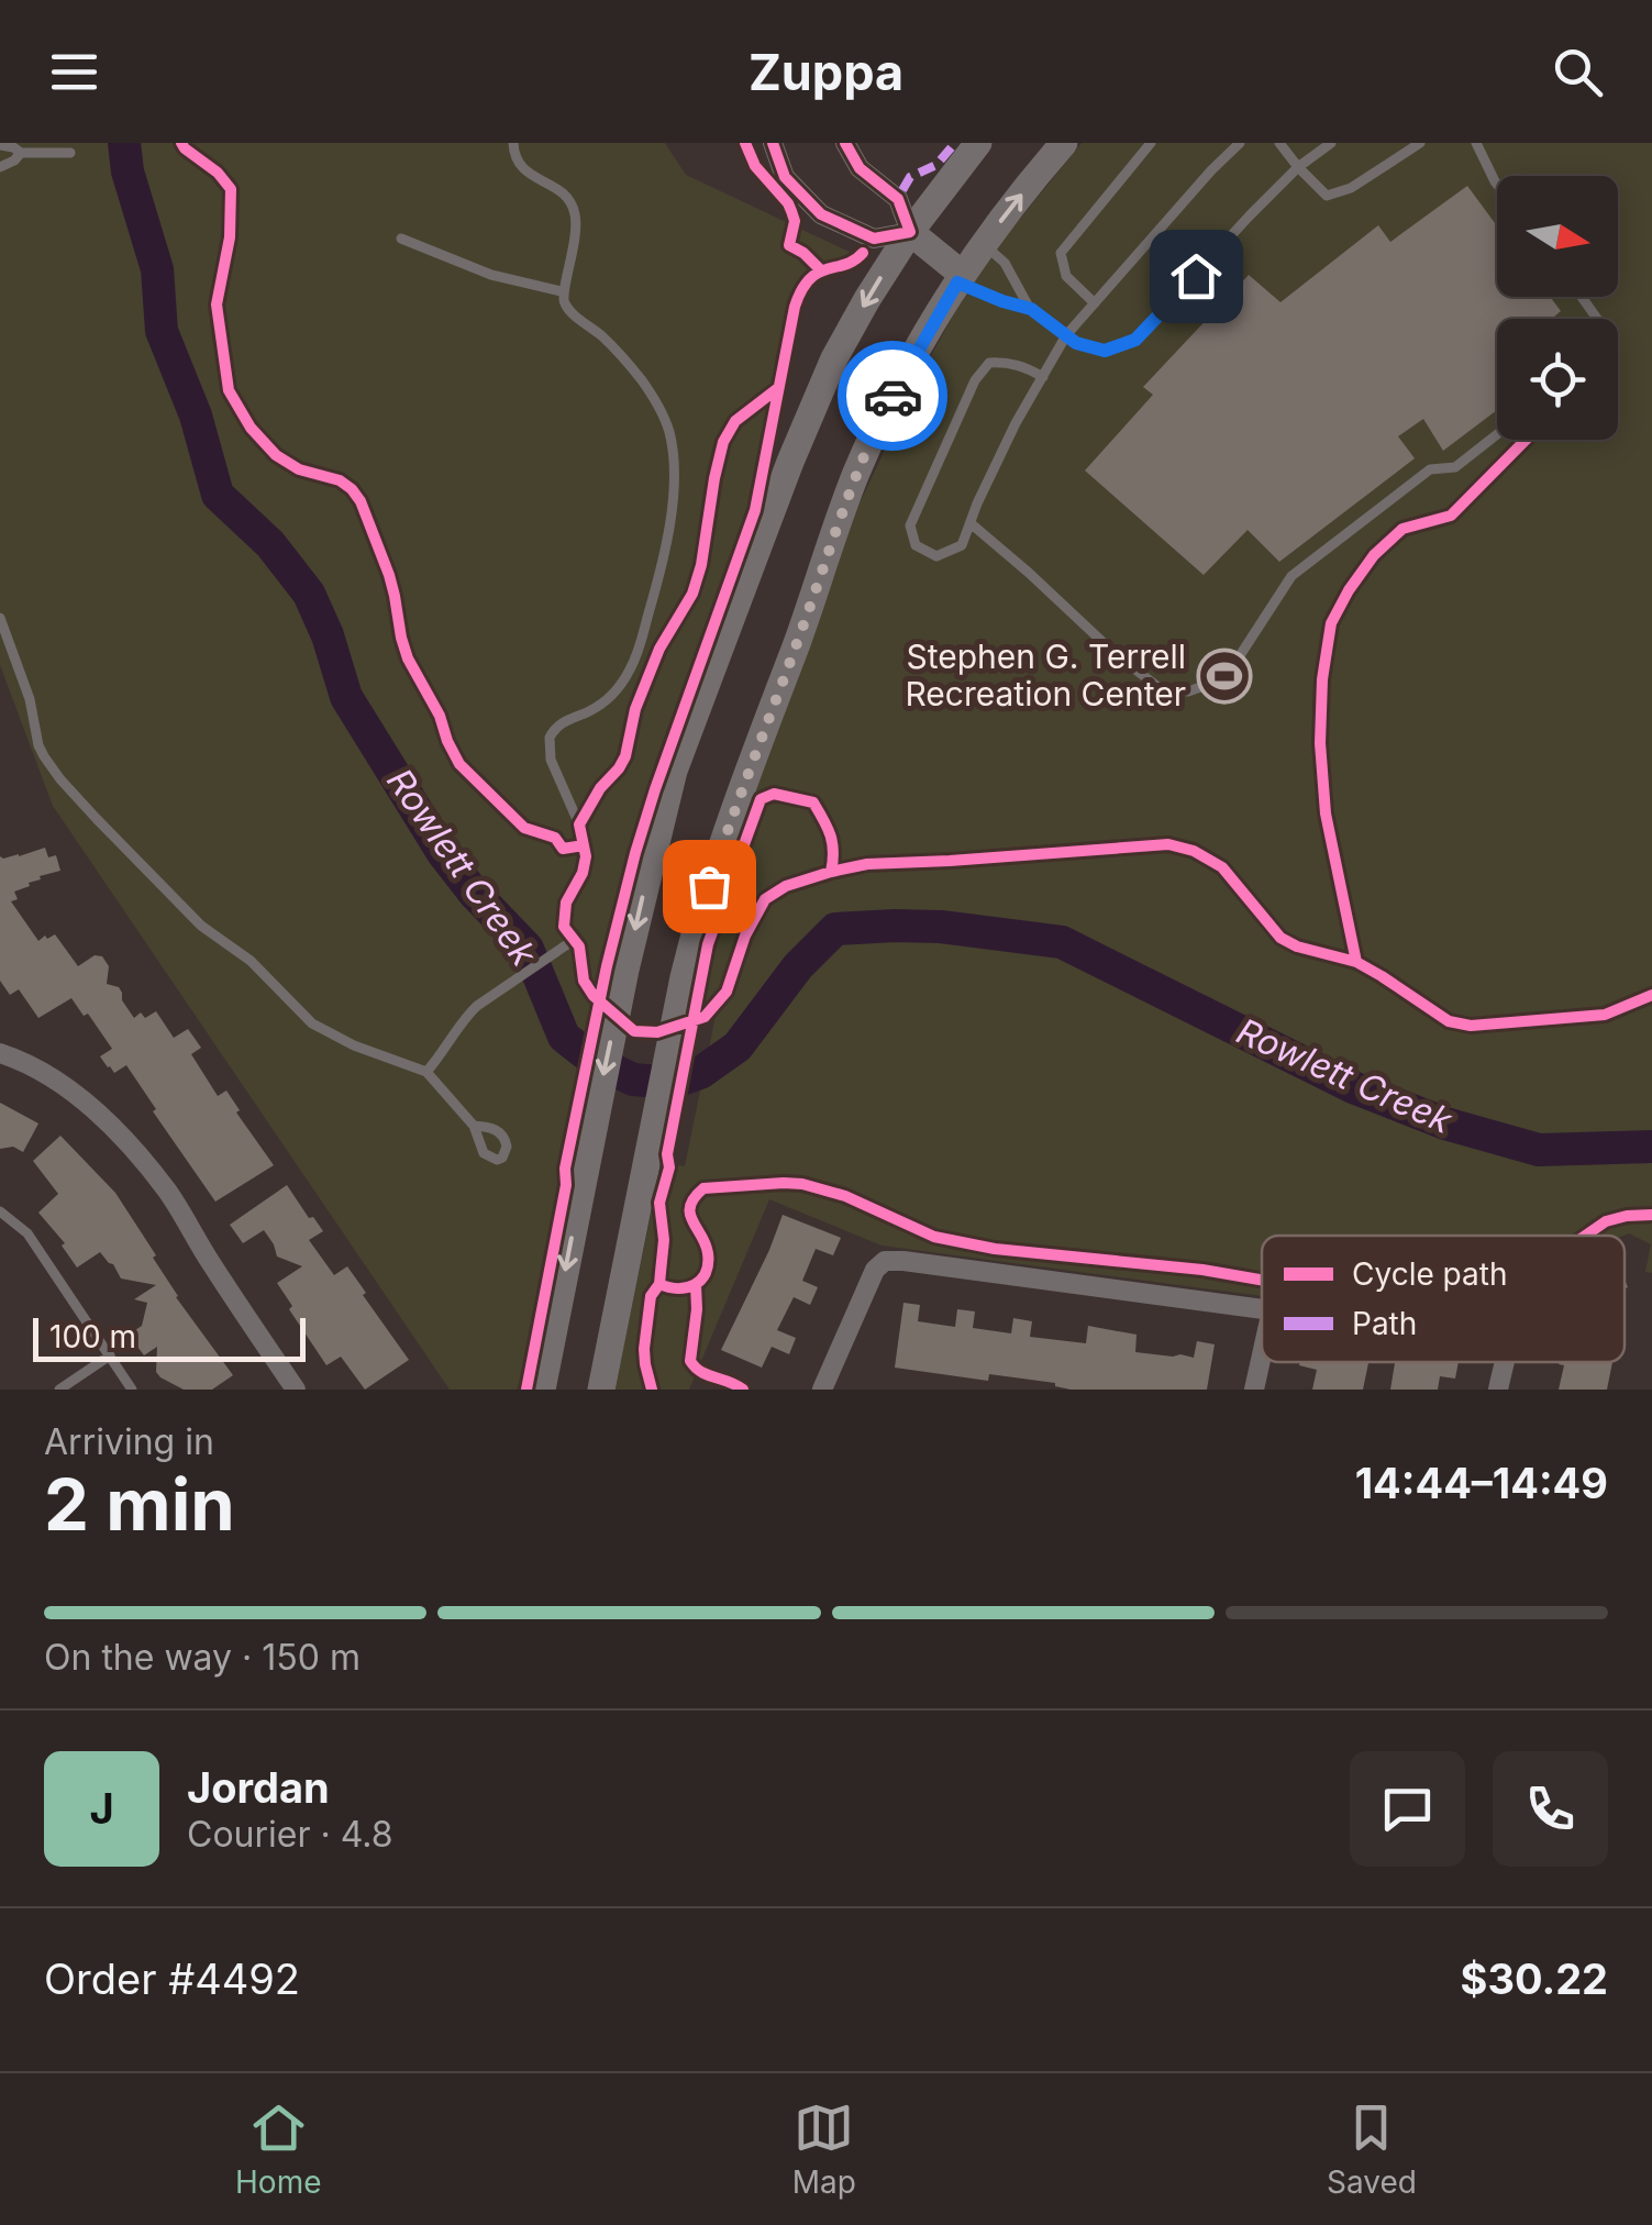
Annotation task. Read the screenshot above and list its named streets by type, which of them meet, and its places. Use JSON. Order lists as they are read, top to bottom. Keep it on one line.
{"water":["Rowlett Creek"],"places":{"sports":["Stephen G. Terrell Recreation Center"]},"legend":["Cycle path","Path"],"scale_bar":"100 m","north":"right","page":{"header":"Zuppa","scale":"100 m","heading":["2 min","Arriving in","14:44–14:49"],"panel":["Jordan","Courier · 4.8","Order #4492","$30.22"],"bar":"On the way · 150 m","round":"J","tabs":["Home","Map","Saved"]}}
